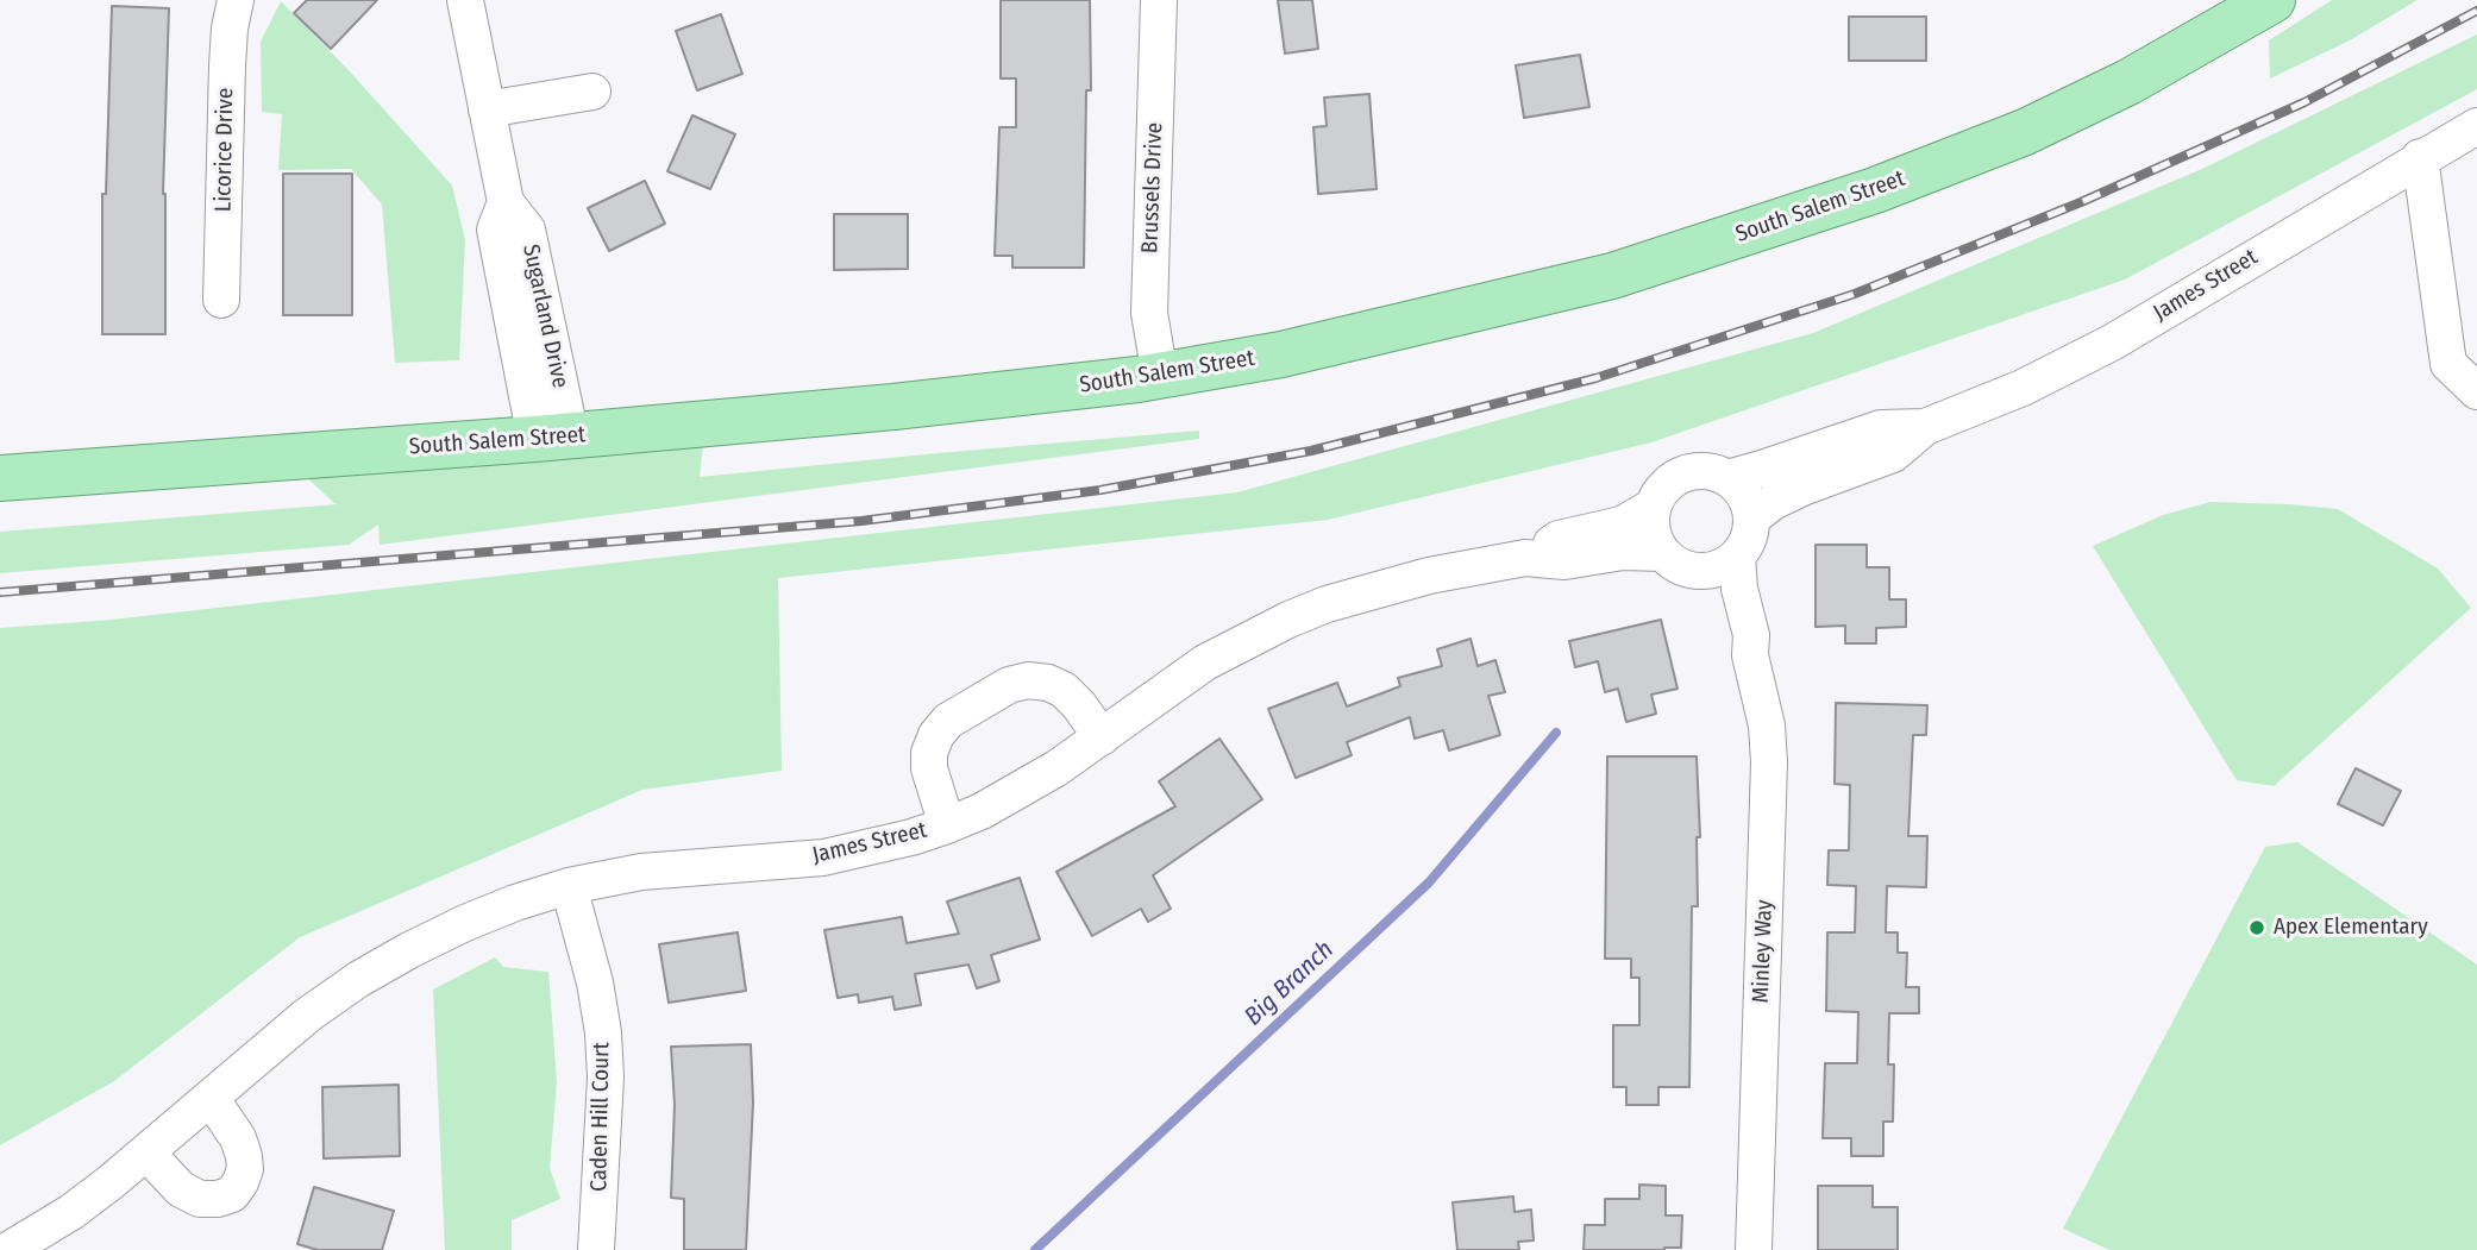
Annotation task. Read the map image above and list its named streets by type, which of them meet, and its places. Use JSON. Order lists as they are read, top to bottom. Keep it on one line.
{"streets":{"main road":["South Salem Street"],"street":["Licorice Drive","Brussels Drive","James Street","Sugarland Drive","Minley Way","Caden Hill Court"]},"crossings":[["Brussels Drive","South Salem Street"],["South Salem Street","Sugarland Drive"],["James Street","Minley Way"],["James Street","Caden Hill Court"]],"water":["Big Branch"],"places":["Apex Elementary"]}
